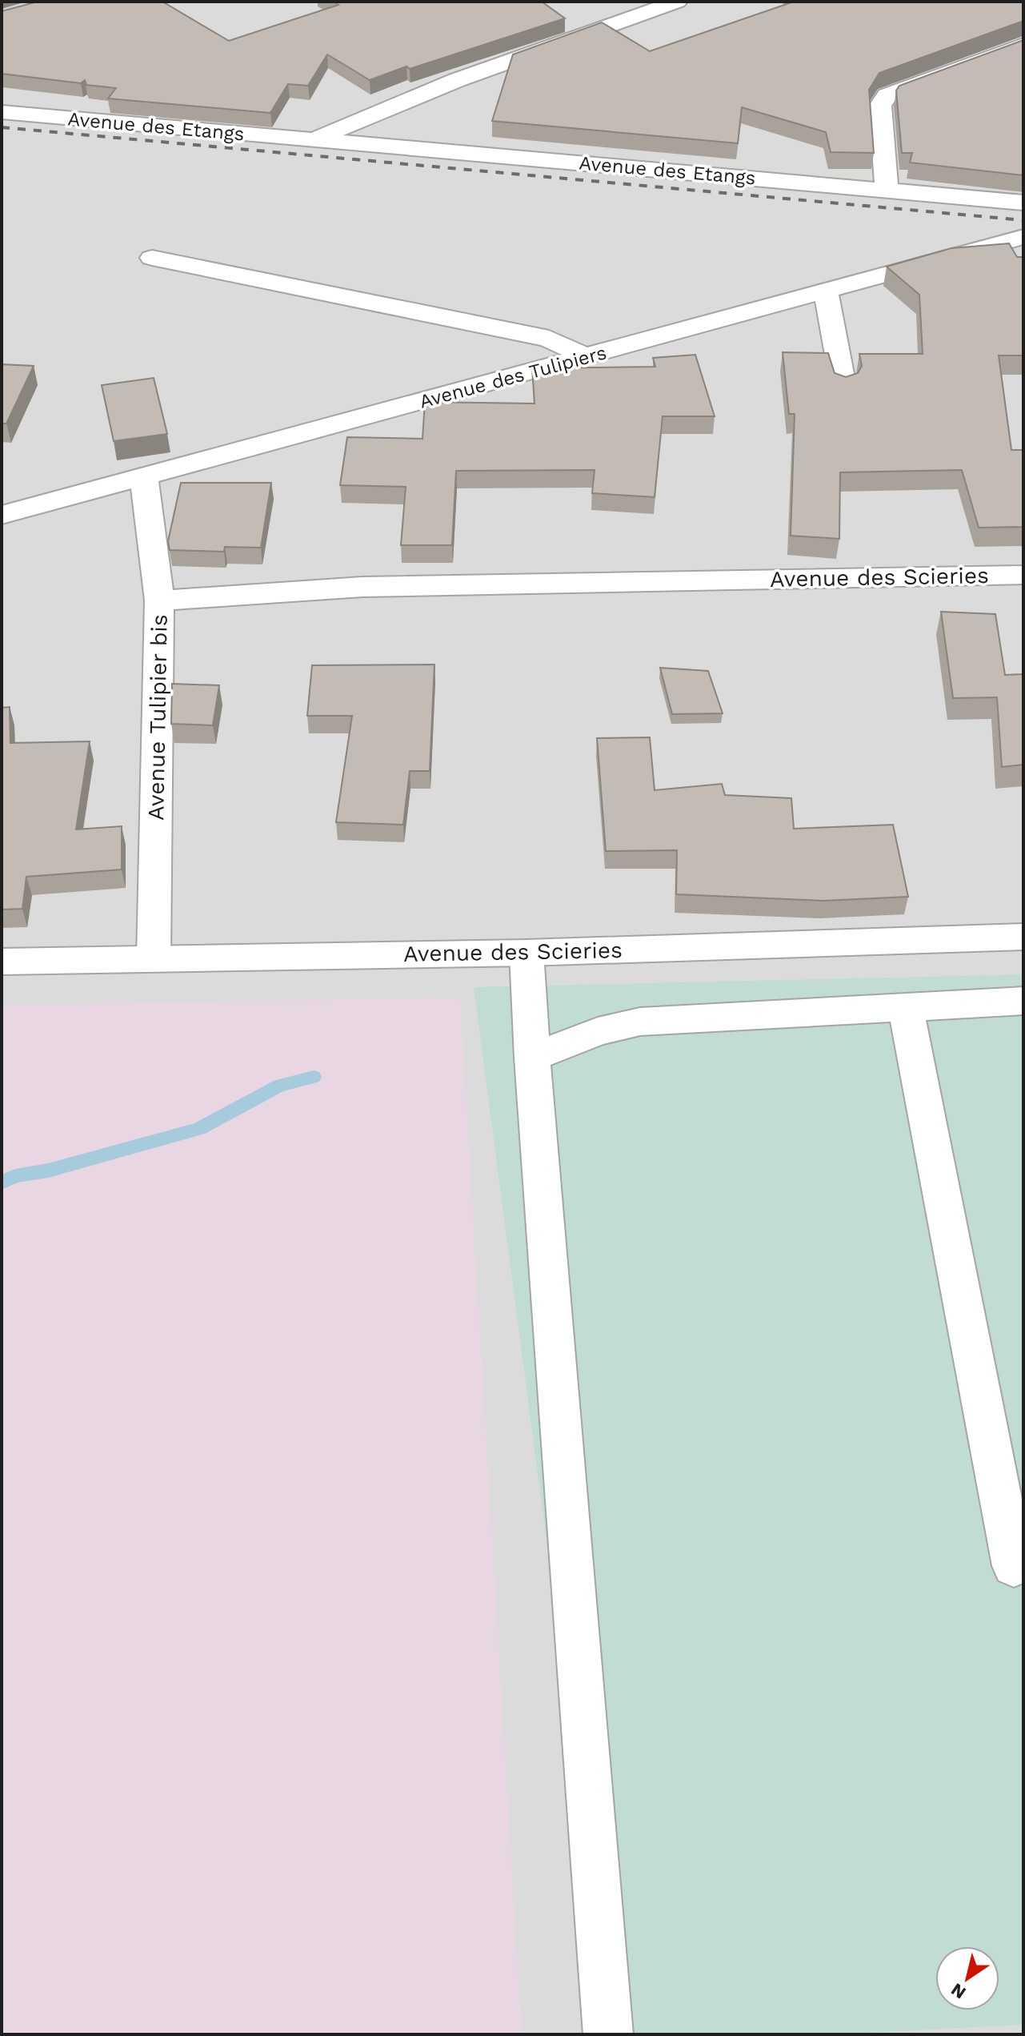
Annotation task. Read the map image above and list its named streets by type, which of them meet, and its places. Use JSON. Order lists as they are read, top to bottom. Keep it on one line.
{"streets":{"street":["Avenue des Etangs","Avenue des Tulipiers","Avenue des Scieries","Avenue Tulipier bis"]},"crossings":[["Avenue des Tulipiers","Avenue Tulipier bis"],["Avenue des Scieries","Avenue Tulipier bis"]],"north":"bottom left"}
